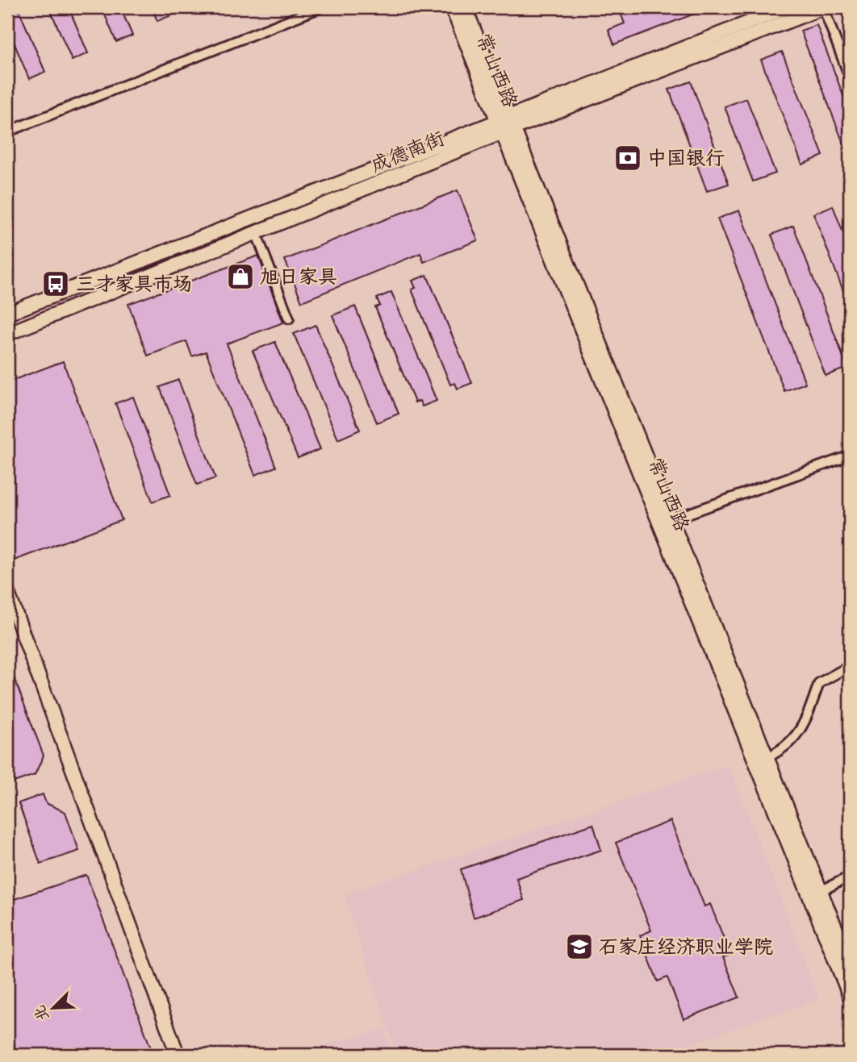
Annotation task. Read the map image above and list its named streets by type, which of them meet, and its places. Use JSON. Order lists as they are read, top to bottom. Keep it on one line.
{"streets":{"main road":["常山西路","成德南街"]},"crossings":[["常山西路","成德南街"]],"places":{"bank":["中国银行"],"shop":["旭日家具"],"bus stop":["三才家具市场"],"school or university":["石家庄经济职业学院"]},"north":"bottom left"}
